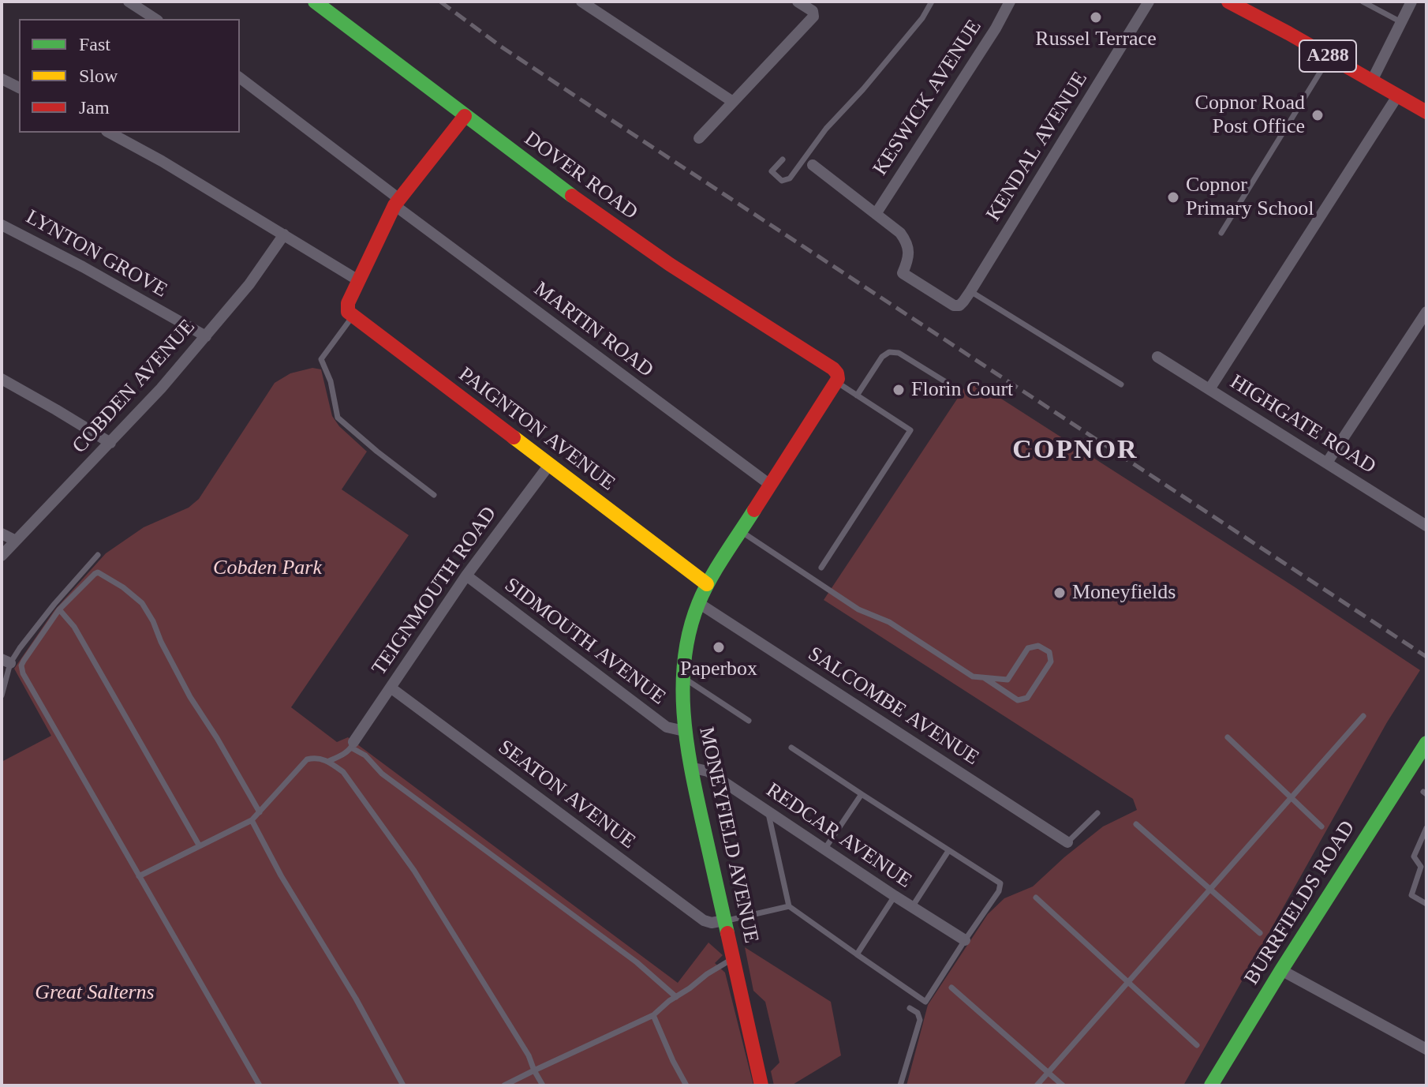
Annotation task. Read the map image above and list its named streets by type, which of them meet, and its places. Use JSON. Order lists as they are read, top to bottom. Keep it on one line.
{"streets":{"street":["A288","KESWICK AVENUE","KENDAL AVENUE","DOVER ROAD","LYNTON GROVE","MARTIN ROAD","COBDEN AVENUE","HIGHGATE ROAD","PAIGNTON AVENUE","TEIGNMOUTH ROAD","SIDMOUTH AVENUE","SALCOMBE AVENUE","SEATON AVENUE","MONEYFIELD AVENUE","REDCAR AVENUE","BURRFIELDS ROAD"]},"crossings":[["KESWICK AVENUE","KENDAL AVENUE"],["DOVER ROAD","MONEYFIELD AVENUE"],["LYNTON GROVE","COBDEN AVENUE"],["MARTIN ROAD","MONEYFIELD AVENUE"],["PAIGNTON AVENUE","TEIGNMOUTH ROAD"],["PAIGNTON AVENUE","MONEYFIELD AVENUE"],["TEIGNMOUTH ROAD","SIDMOUTH AVENUE"],["TEIGNMOUTH ROAD","SEATON AVENUE"],["SIDMOUTH AVENUE","MONEYFIELD AVENUE"],["SALCOMBE AVENUE","MONEYFIELD AVENUE"],["SEATON AVENUE","MONEYFIELD AVENUE"],["MONEYFIELD AVENUE","REDCAR AVENUE"]],"districts":["COPNOR"],"parks":["Cobden Park","Great Salterns"],"places":["Russel Terrace","Copnor Road Post Office","Copnor Primary School","Florin Court","Moneyfields","Paperbox"],"legend":["Fast","Slow","Jam"]}
